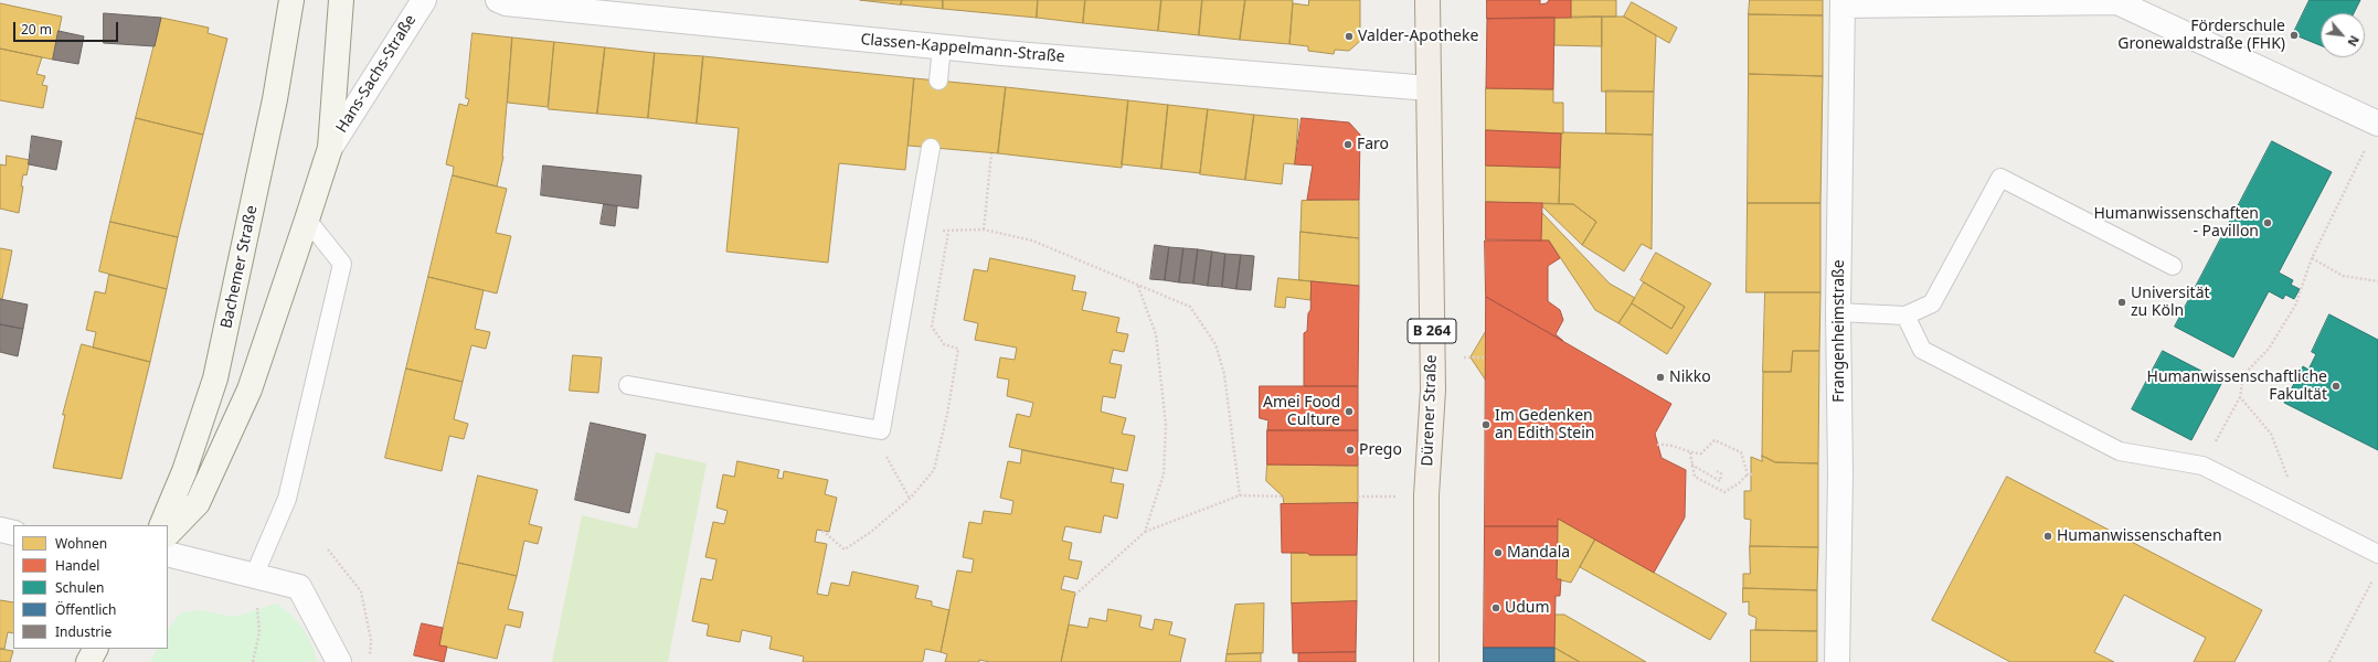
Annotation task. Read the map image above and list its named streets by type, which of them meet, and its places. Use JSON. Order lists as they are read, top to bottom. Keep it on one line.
{"streets":{"main road":["Bachemer Straße","B 264","Dürener Straße"],"street":["Classen-Kappelmann-Straße","Hans-Sachs-Straße","Frangenheimstraße"]},"crossings":[["Classen-Kappelmann-Straße","Dürener Straße"]],"places":["Förderschule Gronewaldstraße (FHK)","Valder-Apotheke","Faro","Humanwissenschaften - Pavillon","Universität zu Köln","Nikko","Humanwissenschaftliche Fakultät","Amei Food Culture","Im Gedenken an Edith Stein","Prego","Humanwissenschaften","Mandala","Udum"],"legend":["Wohnen","Handel","Schulen","Öffentlich","Industrie"],"scale_bar":"20 m","north":"bottom right"}
